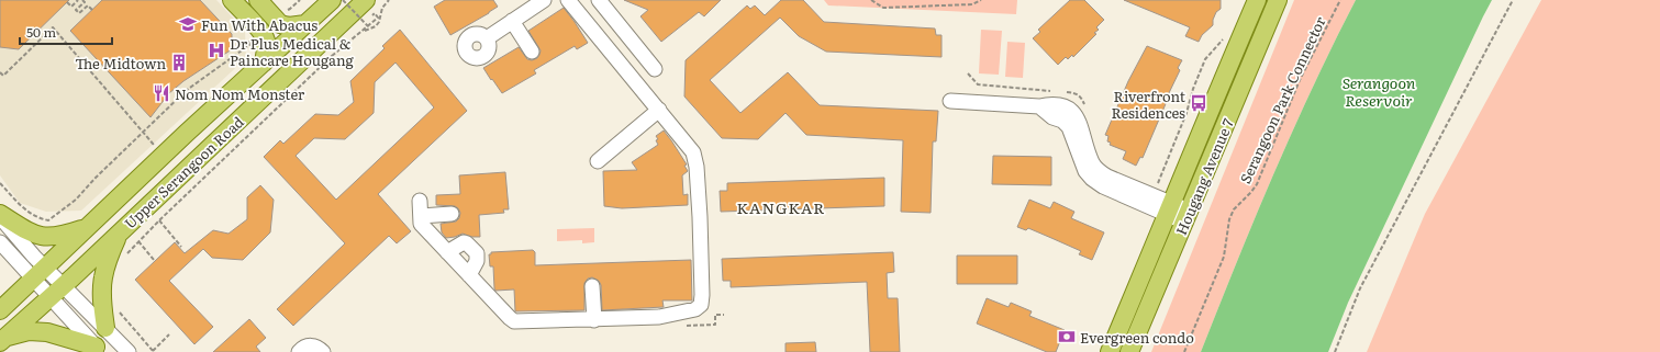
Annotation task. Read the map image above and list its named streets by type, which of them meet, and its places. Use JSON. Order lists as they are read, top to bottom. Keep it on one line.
{"streets":{"main road":["Upper Serangoon Road","Hougang Avenue 7"],"path":["Serangoon Park Connector"]},"districts":["KANGKAR"],"water":["Serangoon Reservoir"],"places":{"school or university":["Fun With Abacus"],"hospital":["Dr Plus Medical & Paincare Hougang"],"building":["The Midtown"],"restaurant":["Nom Nom Monster"],"bus stop":["Riverfront Residences"],"bank":["Evergreen condo"]},"scale_bar":"50 m"}
